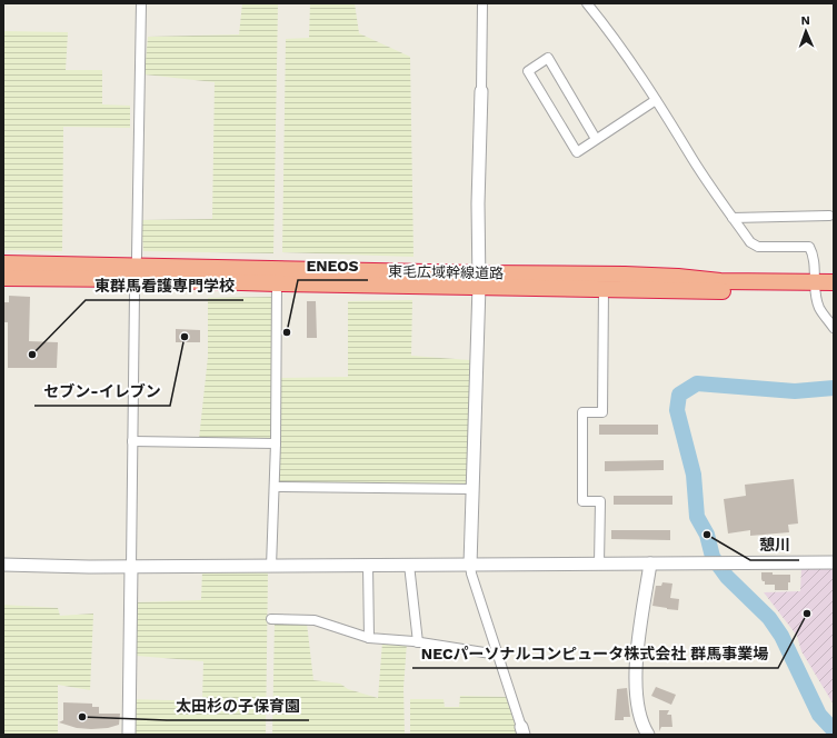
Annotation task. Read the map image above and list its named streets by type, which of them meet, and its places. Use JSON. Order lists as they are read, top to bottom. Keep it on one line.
{"streets":{"highway":["東毛広域幹線道路"]},"places":["ENEOS","セブン-イレブン","東群馬看護専門学校","憩川","NECパーソナルコンピュータ株式会社 群馬事業場","太田杉の子保育園"],"north":"top"}
